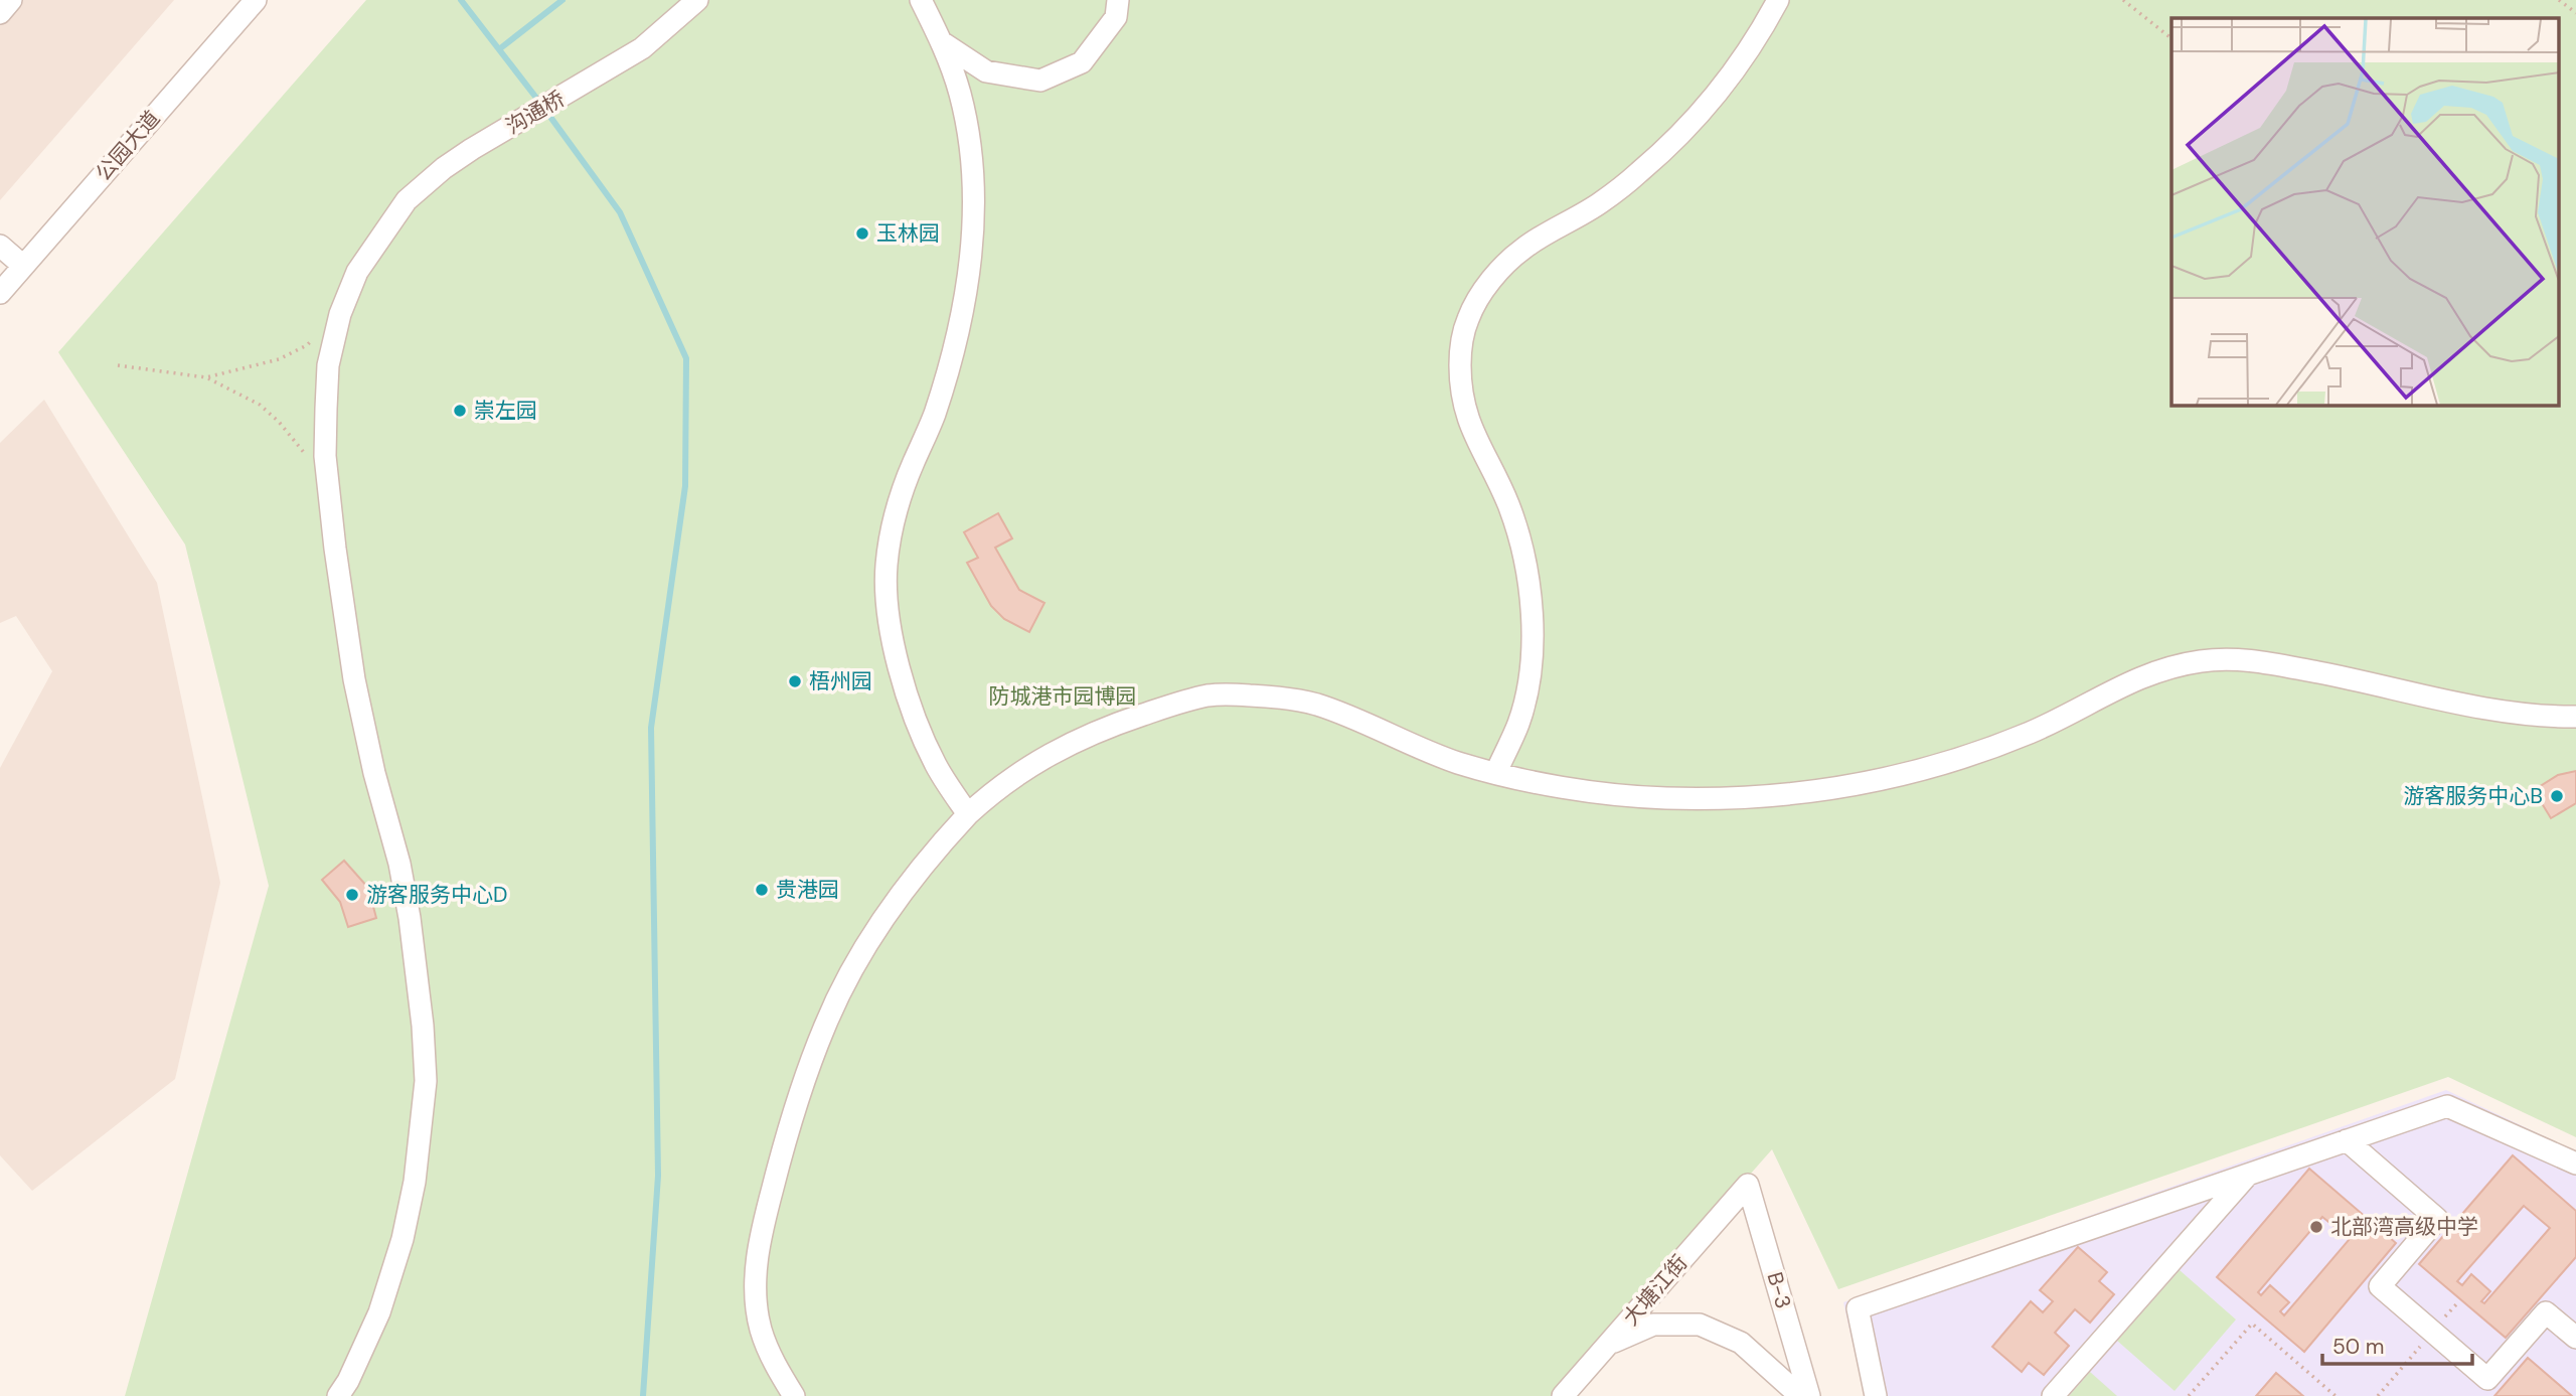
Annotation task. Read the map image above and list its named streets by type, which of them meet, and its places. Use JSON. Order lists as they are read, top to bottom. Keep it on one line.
{"streets":{"street":["沟通桥","公园大道","大塘江街","B-3"]},"crossings":[["大塘江街","B-3"]],"parks":["防城港市园博园"],"places":["玉林园","崇左园","梧州园","游客服务中心B","贵港园","游客服务中心D","北部湾高级中学"],"scale_bar":"50 m"}
